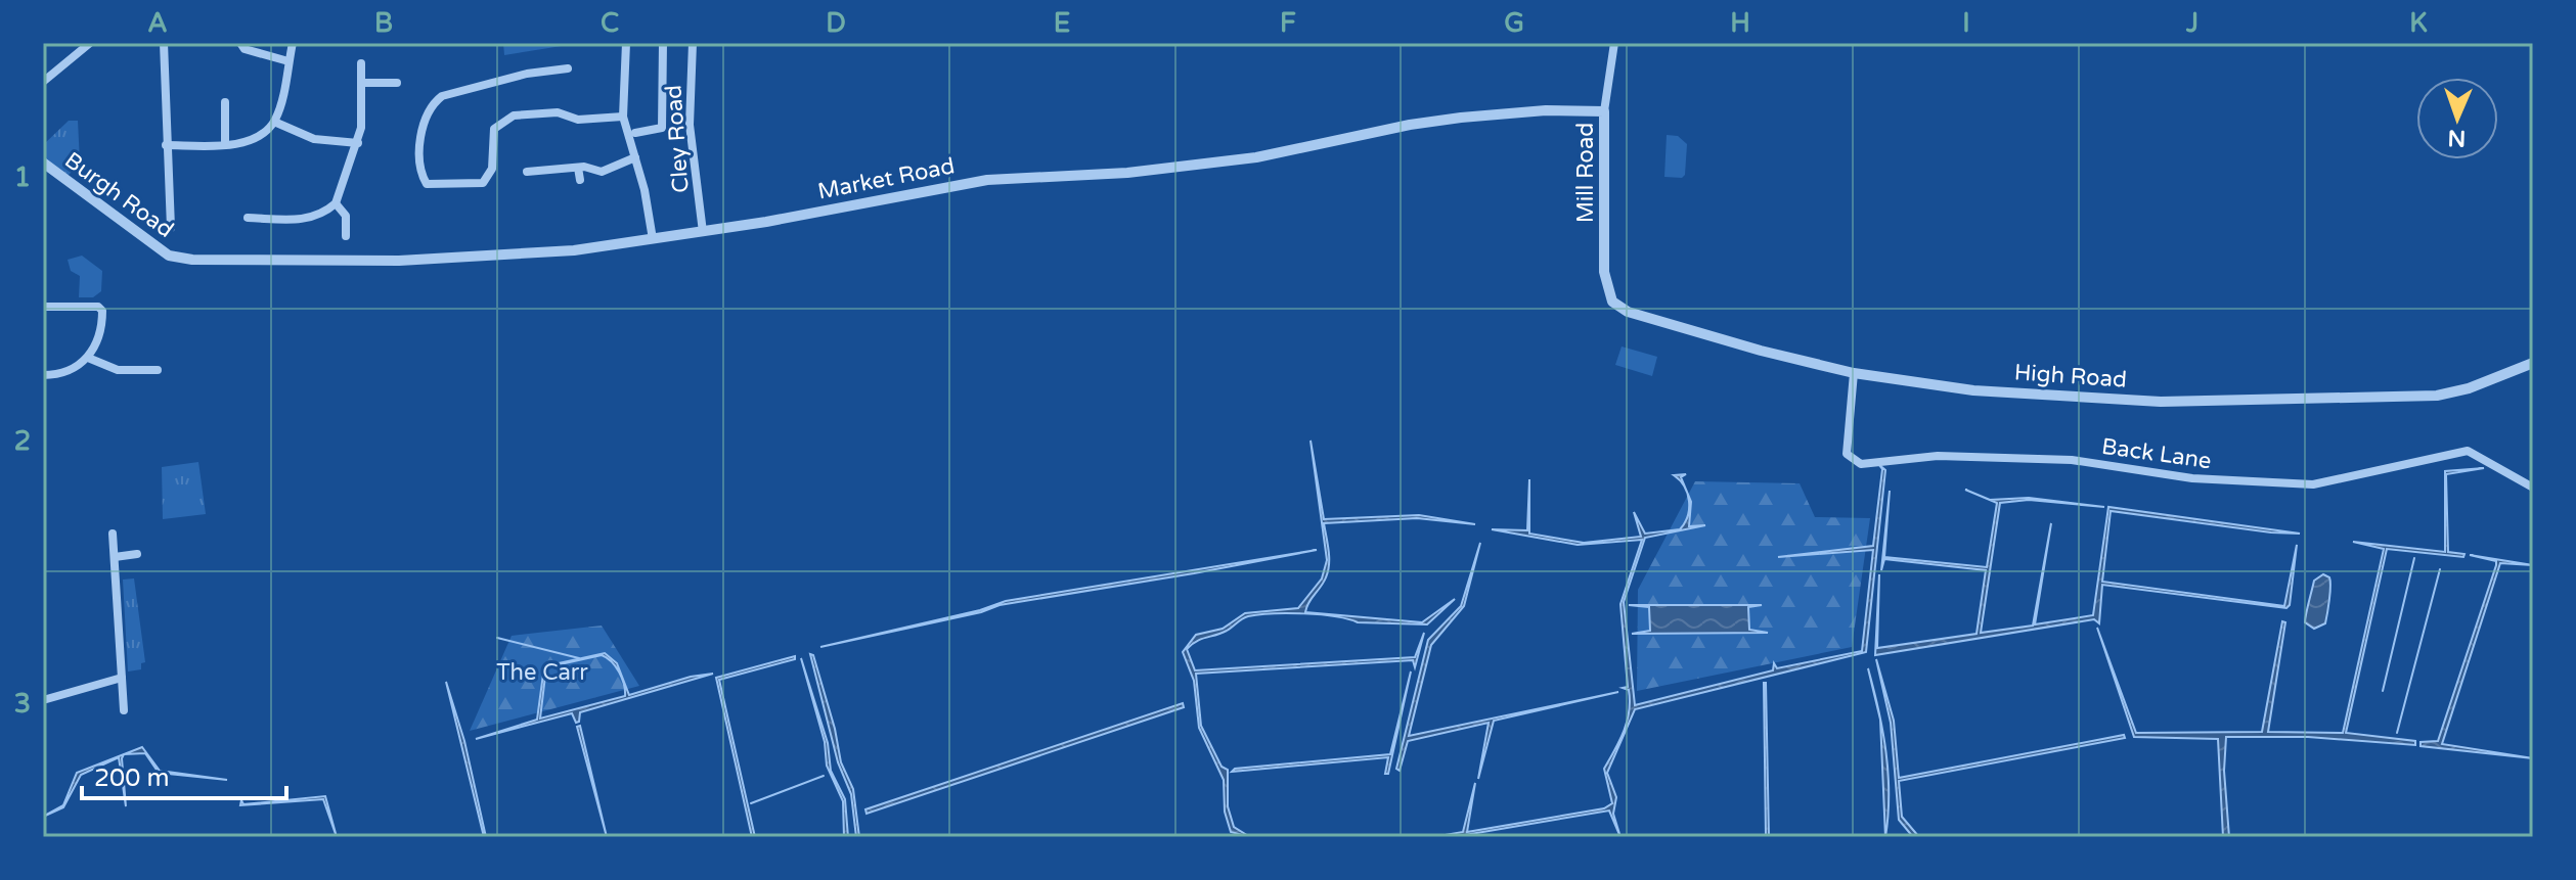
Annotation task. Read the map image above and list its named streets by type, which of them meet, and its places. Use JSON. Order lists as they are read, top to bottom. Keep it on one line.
{"streets":{"street":["Cley Road","Mill Road","Market Road","Burgh Road","High Road","Back Lane"]},"crossings":[["Cley Road","Market Road"],["Mill Road","Market Road"],["Mill Road","High Road"],["Market Road","Burgh Road"],["High Road","Back Lane"]],"parks":["The Carr"],"scale_bar":"200 m","north":"bottom","grid":{"columns":["A","B","C","D","E","F","G","H","I","J","K"],"rows":["1","2","3"]}}
